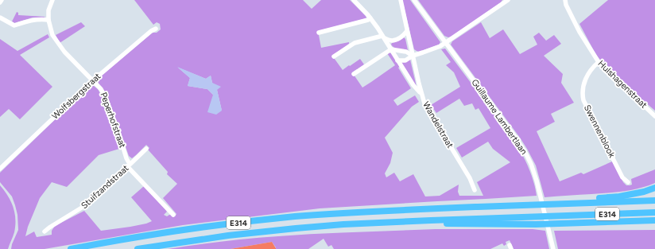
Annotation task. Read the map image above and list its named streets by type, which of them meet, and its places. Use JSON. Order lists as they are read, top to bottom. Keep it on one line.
{"streets":{"highway":["E314"],"street":["Hulshagenstraat","Wolfsbergstraat","Guillaume Lambertlaan","Peperhofstraat","Wandelstraat","Swennenblook","Stuifzandstraat"]},"crossings":[["Hulshagenstraat","Swennenblook"],["Wolfsbergstraat","Peperhofstraat"],["Peperhofstraat","Stuifzandstraat"]]}
